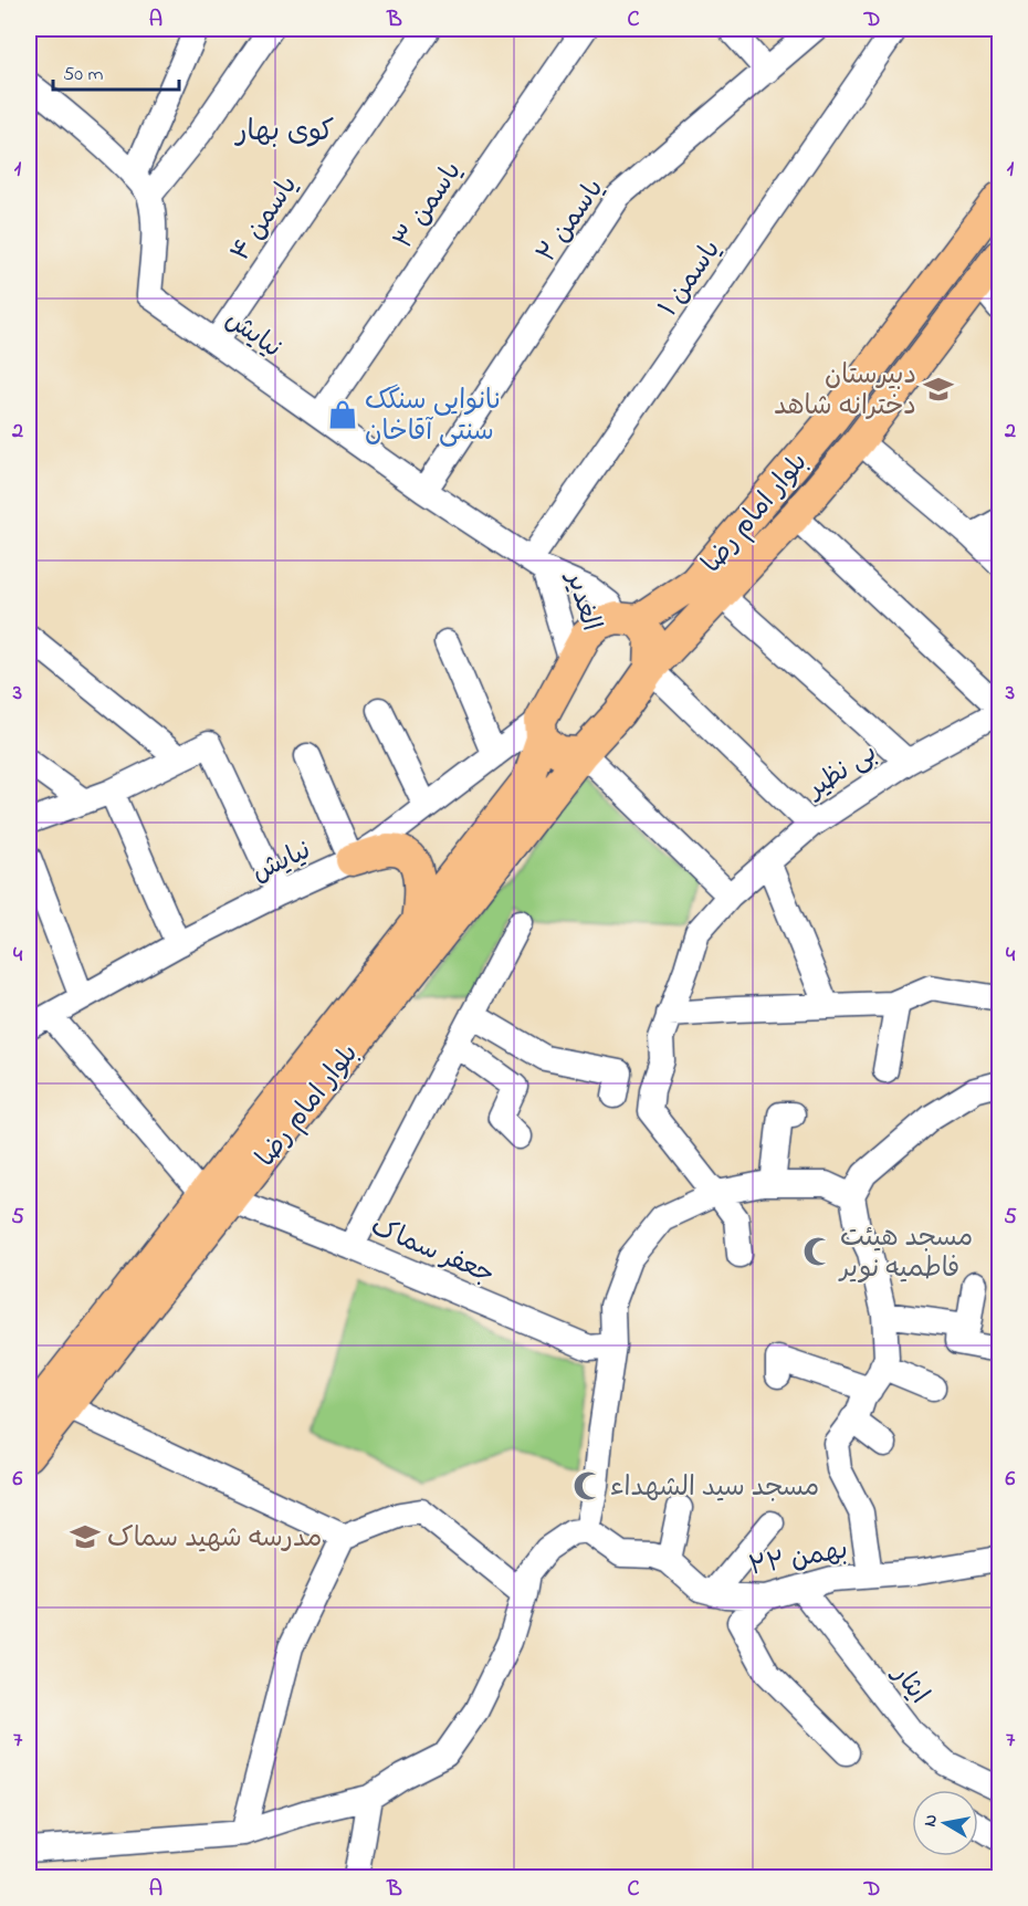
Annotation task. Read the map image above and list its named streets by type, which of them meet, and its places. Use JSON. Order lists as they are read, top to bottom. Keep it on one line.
{"streets":{"main road":["بلوار امام رضا"],"street":["یاسمن ۳","یاسمن ۴","یاسمن ۲","یاسمن ۱","نیایش","الغدیر","بی نظیر","جعفر سماک","۲۲ بهمن","ایثار"]},"crossings":[["یاسمن ۳","نیایش"],["یاسمن ۴","نیایش"],["یاسمن ۲","نیایش"],["یاسمن ۱","نیایش"],["یاسمن ۱","الغدیر"],["نیایش","بلوار امام رضا"],["نیایش","الغدیر"],["بلوار امام رضا","الغدیر"],["بلوار امام رضا","جعفر سماک"],["۲۲ بهمن","ایثار"]],"districts":["کوی بهار"],"places":{"school or university":["دبیرستان دخترانه شاهد","مدرسه شهید سماک"],"shop":["نانوایی سنگک سنتی آقاخان"],"mosque":["مسجد هیئت فاطمیه نویر","مسجد سید الشهداء"]},"scale_bar":"50 m","north":"left","grid":{"columns":["A","B","C","D"],"rows":["1","2","3","4","5","6","7"]}}
